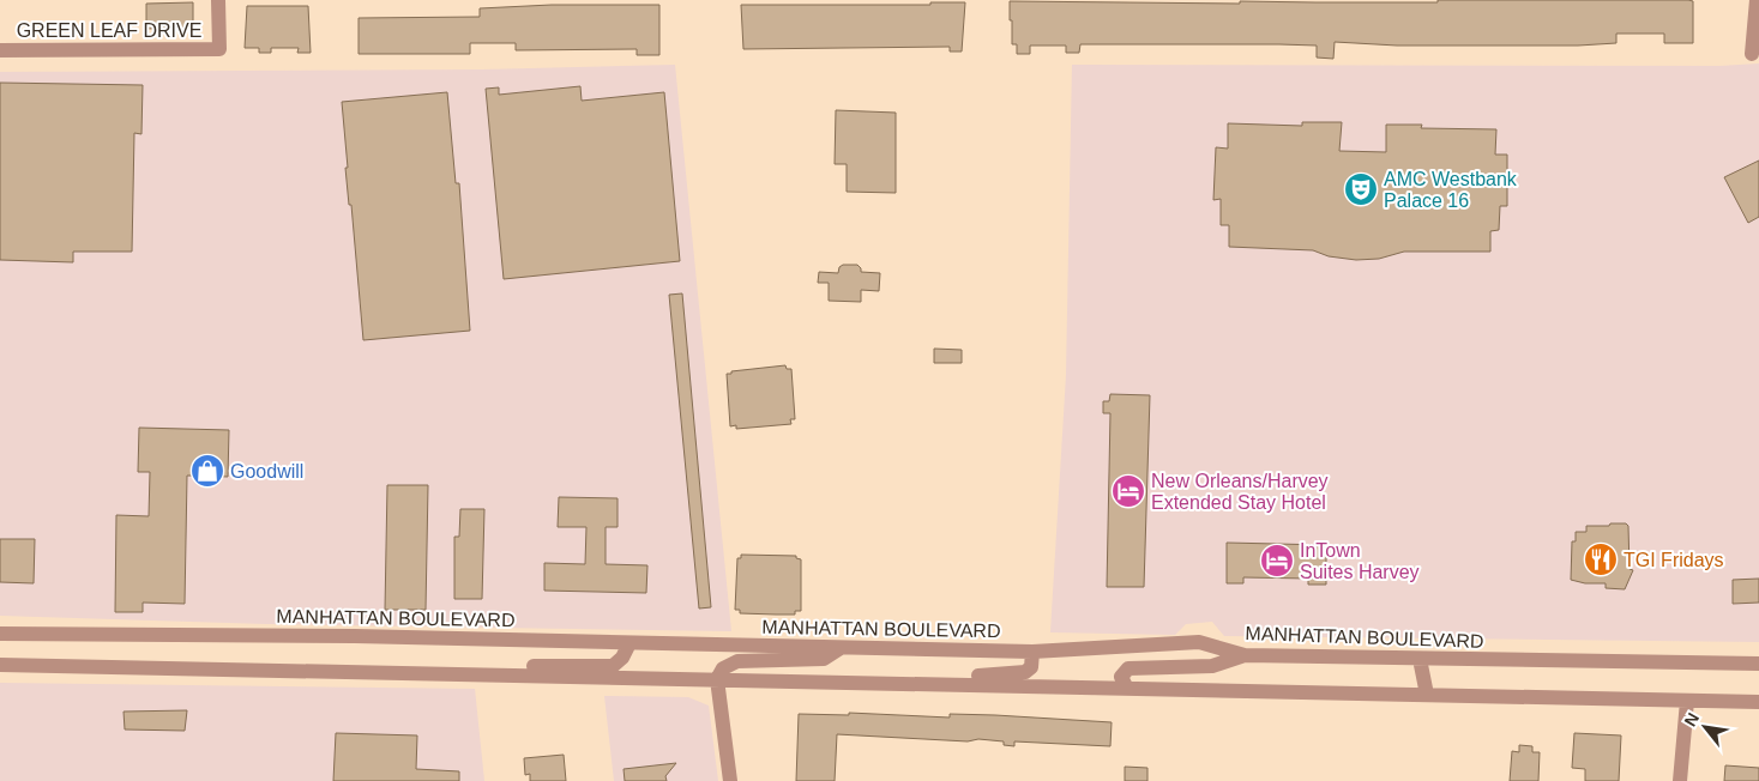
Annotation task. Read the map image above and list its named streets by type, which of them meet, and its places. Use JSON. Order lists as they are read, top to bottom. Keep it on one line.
{"streets":{"street":["GREEN LEAF DRIVE","MANHATTAN BOULEVARD"]},"places":{"theatre":["AMC Westbank Palace 16"],"shop":["Goodwill"],"hotel":["New Orleans/Harvey Extended Stay Hotel","InTown Suites Harvey"],"restaurant":["TGI Fridays"]},"north":"top left"}
